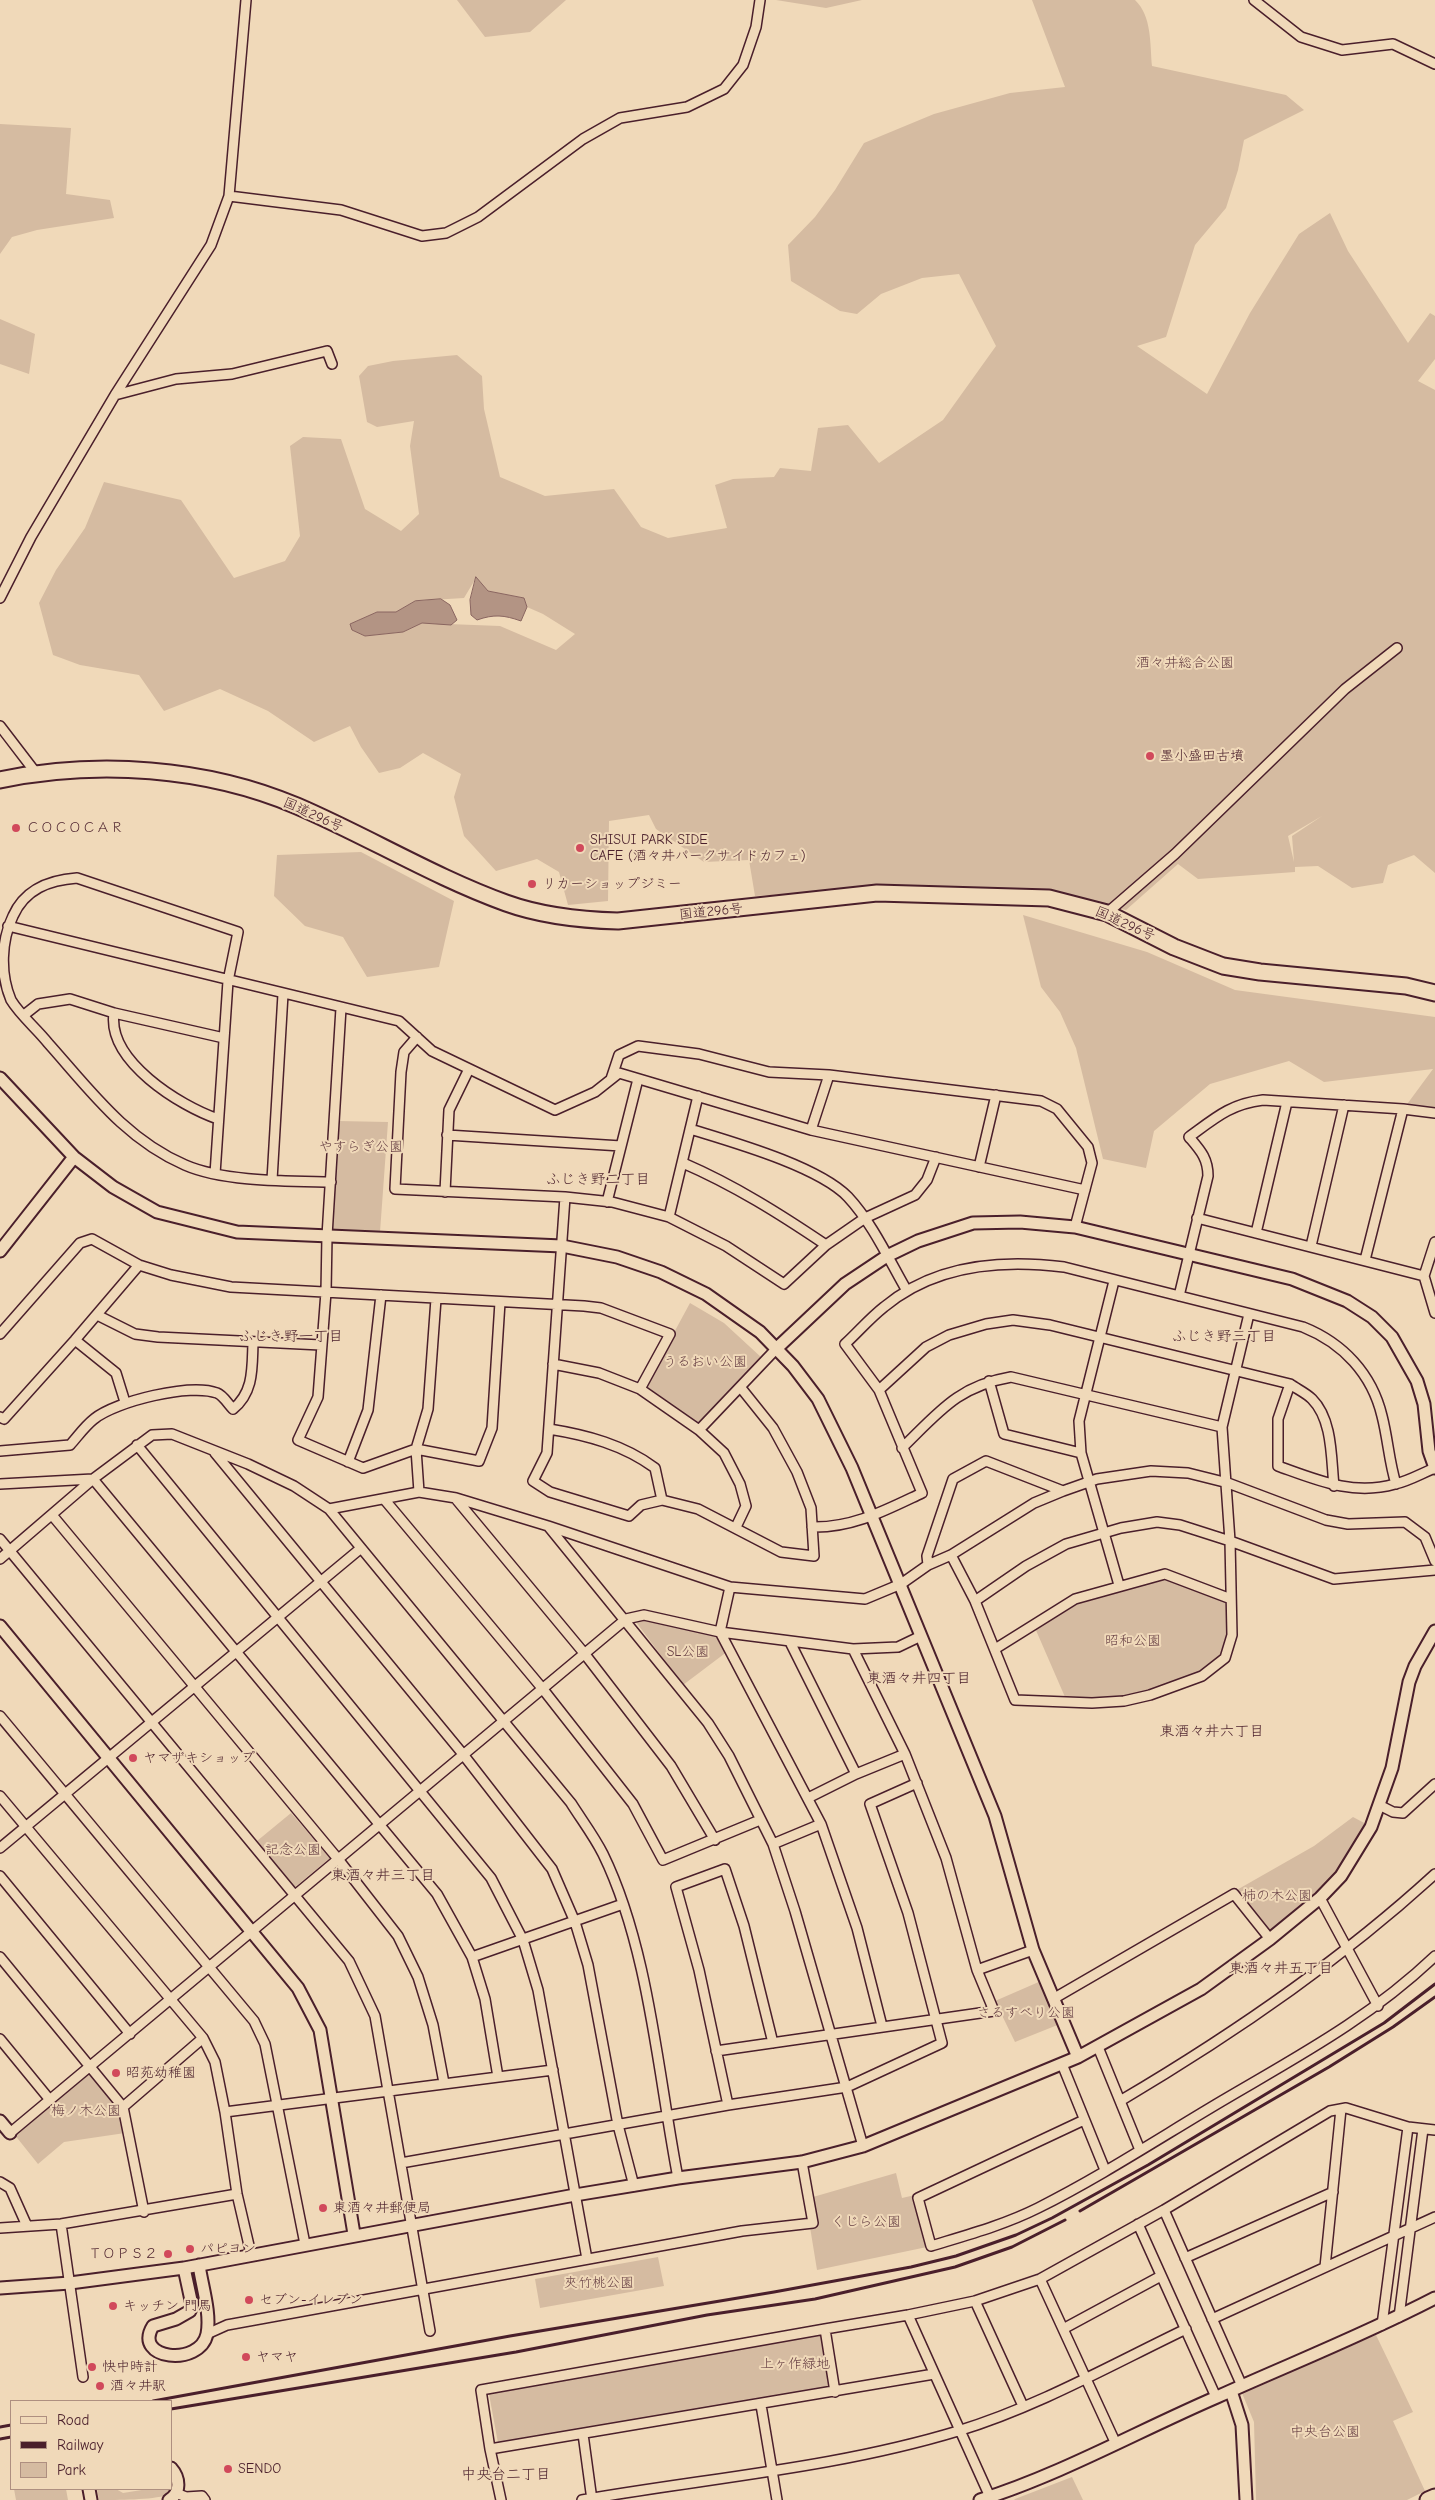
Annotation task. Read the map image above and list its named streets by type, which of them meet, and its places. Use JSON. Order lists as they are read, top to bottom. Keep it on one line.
{"streets":{"highway":["国道296号"]},"districts":["ふじき野二丁目","ふじき野一丁目","ふじき野三丁目","東酒々井四丁目","東酒々井六丁目","東酒々井三丁目","東酒々井五丁目","中央台二丁目"],"parks":["酒々井総合公園","やすらぎ公園","うるおい公園","昭和公園","SL公園","記念公園","柿の木公園","さるすべり公園","梅ノ木公園","くじら公園","夾竹桃公園","上ヶ作緑地","中央台公園"],"places":["墨小盛田古墳","ＣＯＣＯＣＡＲ","SHISUI PARK SIDE CAFE (酒々井パークサイドカフェ)","リカーショップジミー","ヤマザキショップ","昭苑幼稚園","東酒々井郵便局","パピヨン","ＴＯＰＳ２","セブン-イレブン","キッチン 門馬","ヤマヤ","快中時計","酒々井駅","SENDO"],"legend":["Road","Railway","Park"]}
